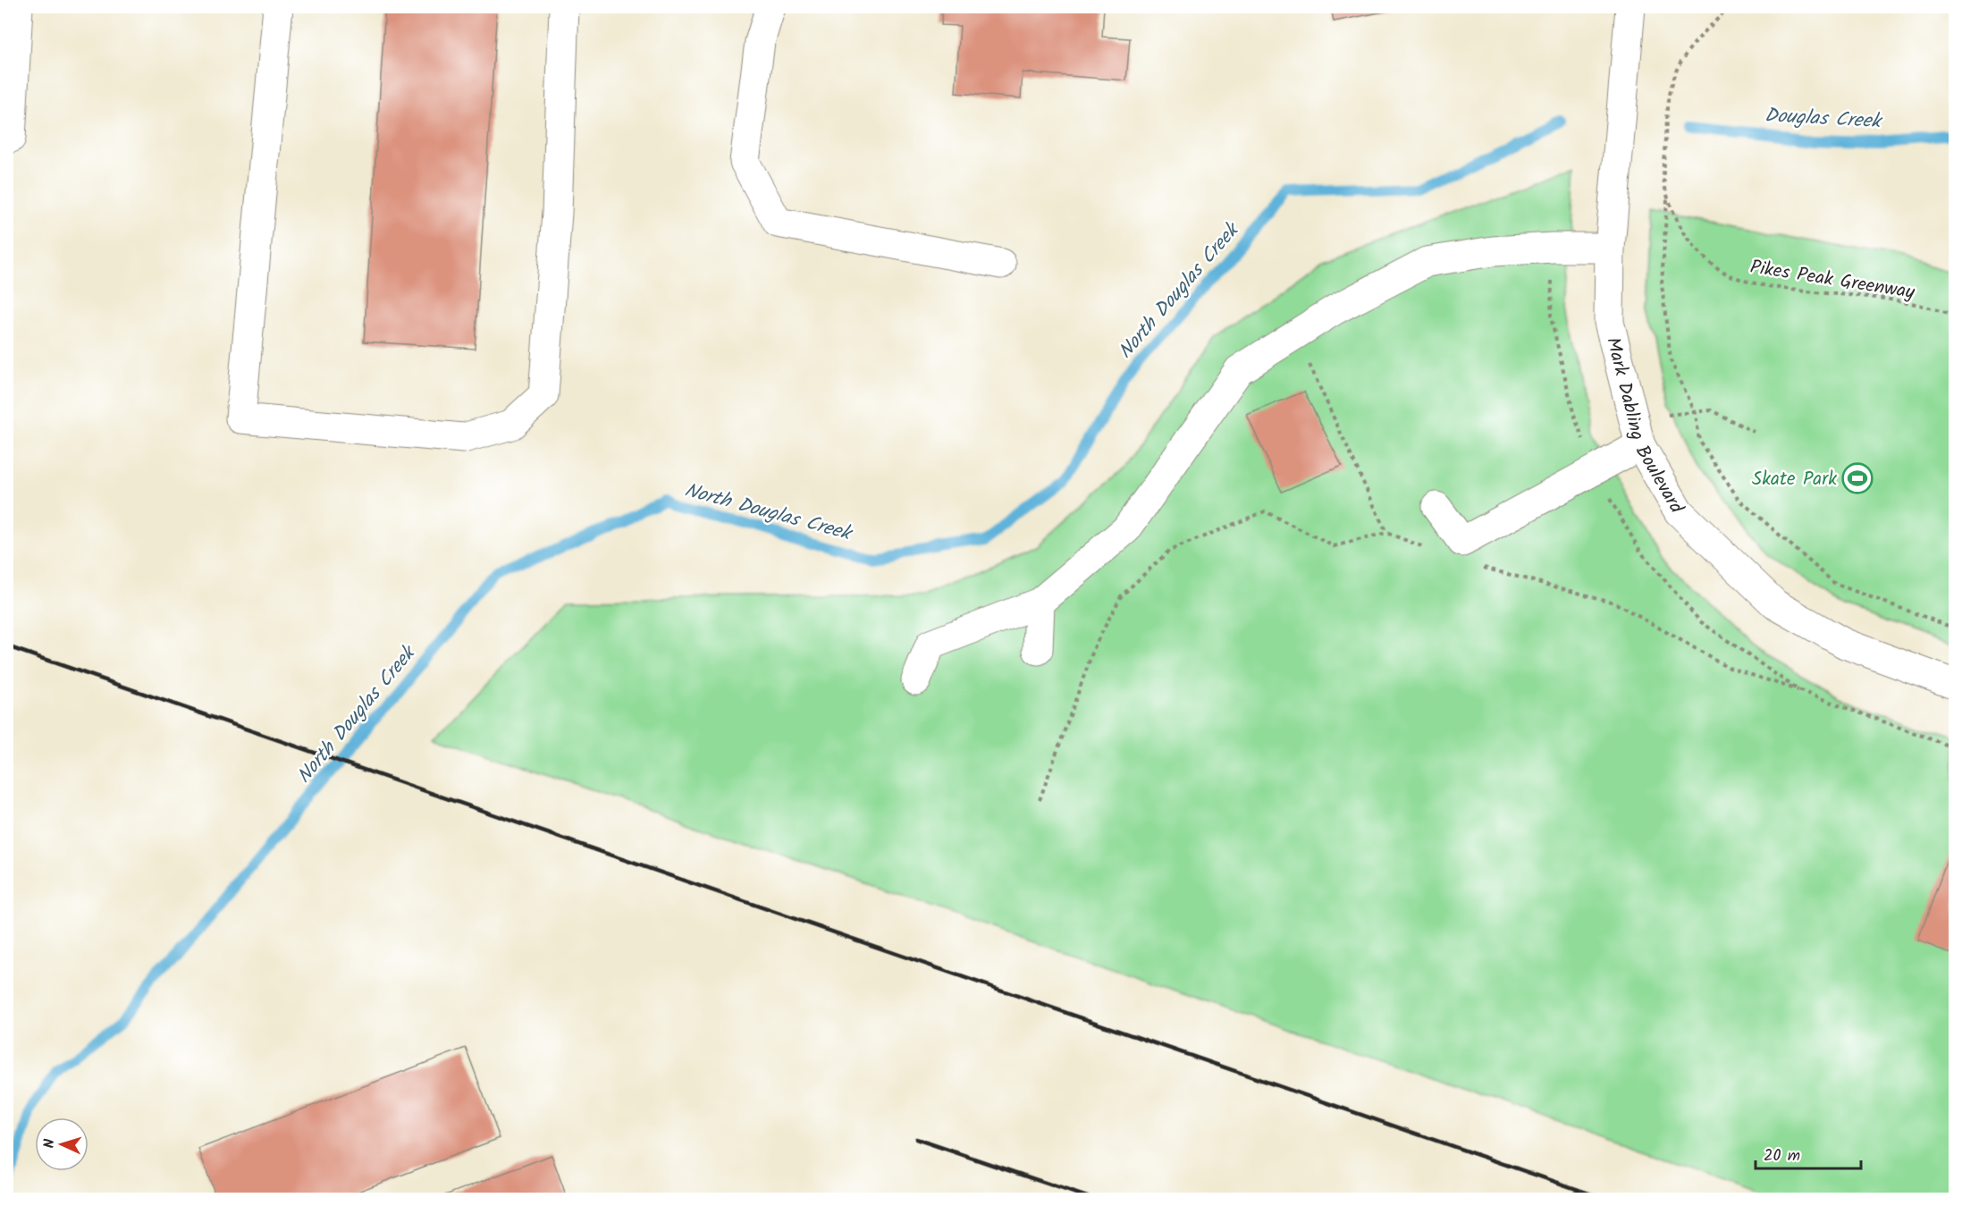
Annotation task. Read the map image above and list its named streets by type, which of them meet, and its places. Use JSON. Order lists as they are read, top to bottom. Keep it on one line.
{"streets":{"street":["Mark Dabling Boulevard"],"path":["Pikes Peak Greenway"]},"water":["Douglas Creek","North Douglas Creek"],"places":{"sports":["Skate Park"]},"scale_bar":"20 m","north":"left"}
